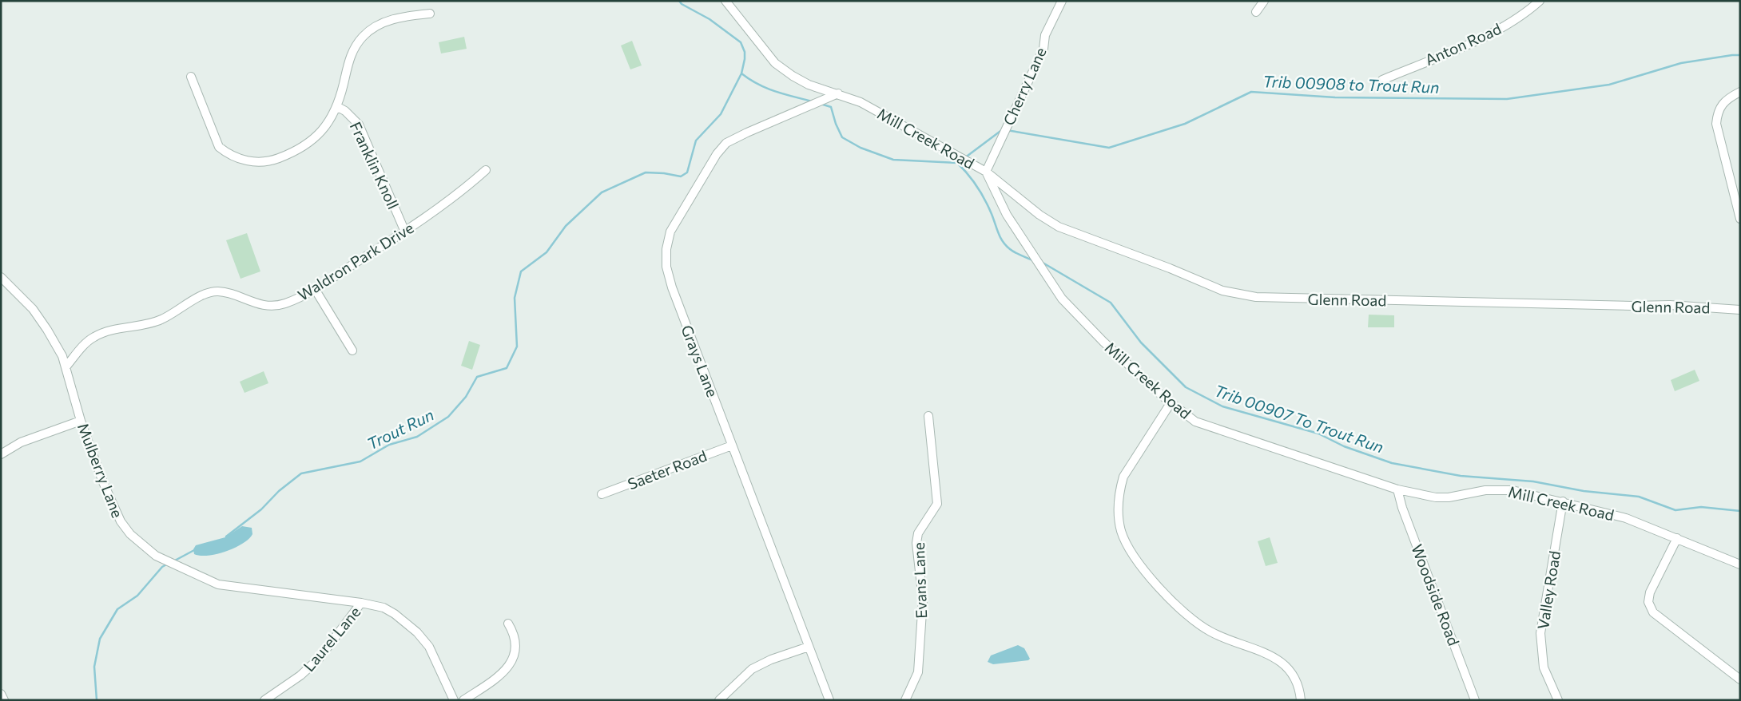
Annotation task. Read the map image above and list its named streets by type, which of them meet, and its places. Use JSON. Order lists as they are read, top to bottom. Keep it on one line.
{"streets":{"street":["Anton Road","Cherry Lane","Mill Creek Road","Franklin Knoll","Waldron Park Drive","Glenn Road","Grays Lane","Saeter Road","Mulberry Lane","Evans Lane","Valley Road","Woodside Road","Laurel Lane"]},"crossings":[["Cherry Lane","Mill Creek Road"],["Cherry Lane","Glenn Road"],["Mill Creek Road","Glenn Road"],["Mill Creek Road","Grays Lane"],["Mill Creek Road","Valley Road"],["Mill Creek Road","Woodside Road"],["Franklin Knoll","Waldron Park Drive"],["Waldron Park Drive","Mulberry Lane"],["Grays Lane","Saeter Road"],["Mulberry Lane","Laurel Lane"]],"water":["Trib 00908 to Trout Run","Trib 00907 To Trout Run","Trout Run"]}
